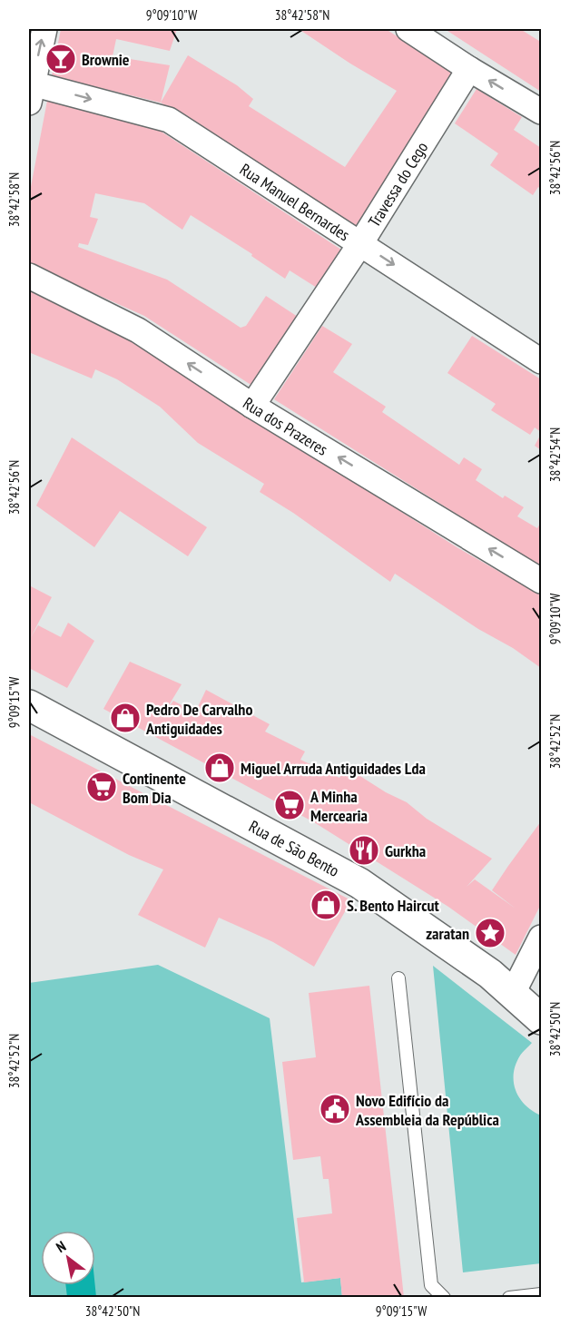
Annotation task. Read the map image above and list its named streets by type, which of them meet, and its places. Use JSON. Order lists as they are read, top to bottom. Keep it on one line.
{"streets":{"street":["Travessa do Cego","Rua Manuel Bernardes","Rua dos Prazeres","Rua de São Bento"]},"crossings":[["Travessa do Cego","Rua Manuel Bernardes"],["Travessa do Cego","Rua dos Prazeres"]],"one_way":["Rua Manuel Bernardes","Rua dos Prazeres"],"places":{"bar":["Brownie"],"shop":["Pedro De Carvalho Antiguidades","Miguel Arruda Antiguidades Lda","S. Bento Haircut"],"supermarket":["Continente Bom Dia","A Minha Mercearia"],"restaurant":["Gurkha"],"place":["zaratan"],"public building":["Novo Edifício da Assembleia da República"]},"north":"top left","coordinates":["9°09'10\"W","38°42'58\"N","38°42'56\"N","38°42'54\"N","9°09'15\"W","38°42'52\"N","38°42'50\"N"]}
